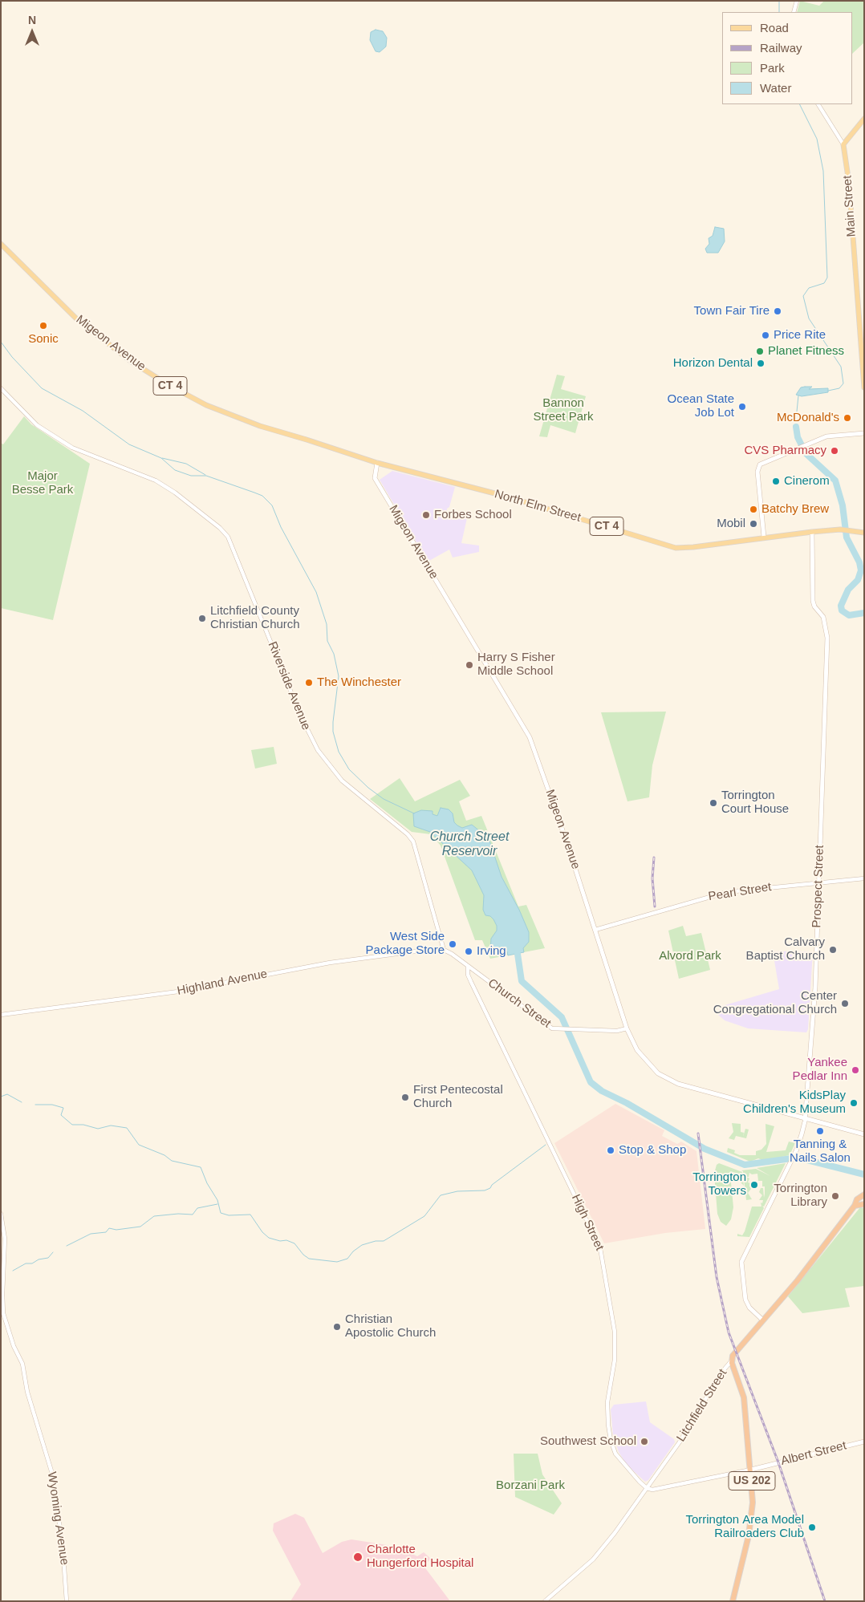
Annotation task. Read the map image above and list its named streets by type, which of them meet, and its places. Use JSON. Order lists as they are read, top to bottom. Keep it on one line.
{"streets":{"highway":["Litchfield Street","US 202"],"main road":["Main Street","Migeon Avenue","CT 4","North Elm Street","Prospect Street","Albert Street"],"street":["Riverside Avenue","Pearl Street","Highland Avenue","Church Street","High Street","Wyoming Avenue"]},"crossings":[["Migeon Avenue","North Elm Street"],["Migeon Avenue","Prospect Street"],["Migeon Avenue","Pearl Street"],["Migeon Avenue","Church Street"],["North Elm Street","Prospect Street"],["Riverside Avenue","Highland Avenue"],["Riverside Avenue","Church Street"],["Prospect Street","Pearl Street"],["Prospect Street","Litchfield Street"],["Highland Avenue","Church Street"],["Church Street","High Street"],["High Street","Litchfield Street"],["High Street","Albert Street"],["Litchfield Street","Albert Street"],["Litchfield Street","US 202"],["Albert Street","US 202"]],"water":["Church Street Reservoir"],"parks":["Bannon Street Park","Major Besse Park","Alvord Park","Borzani Park"],"places":["Town Fair Tire","Sonic","Price Rite","Planet Fitness","Horizon Dental","Ocean State Job Lot","McDonald's","CVS Pharmacy","Cinerom","Batchy Brew","Forbes School","Mobil","Litchfield County Christian Church","Harry S Fisher Middle School","The Winchester","Torrington Court House","West Side Package Store","Calvary Baptist Church","Irving","Center Congregational Church","Yankee Pedlar Inn","First Pentecostal Church","KidsPlay Children's Museum","Tanning & Nails Salon","Stop & Shop","Torrington Towers","Torrington Library","Christian Apostolic Church","Southwest School","Torrington Area Model Railroaders Club","Charlotte Hungerford Hospital"],"legend":["Road","Railway","Park","Water"],"north":"top"}
